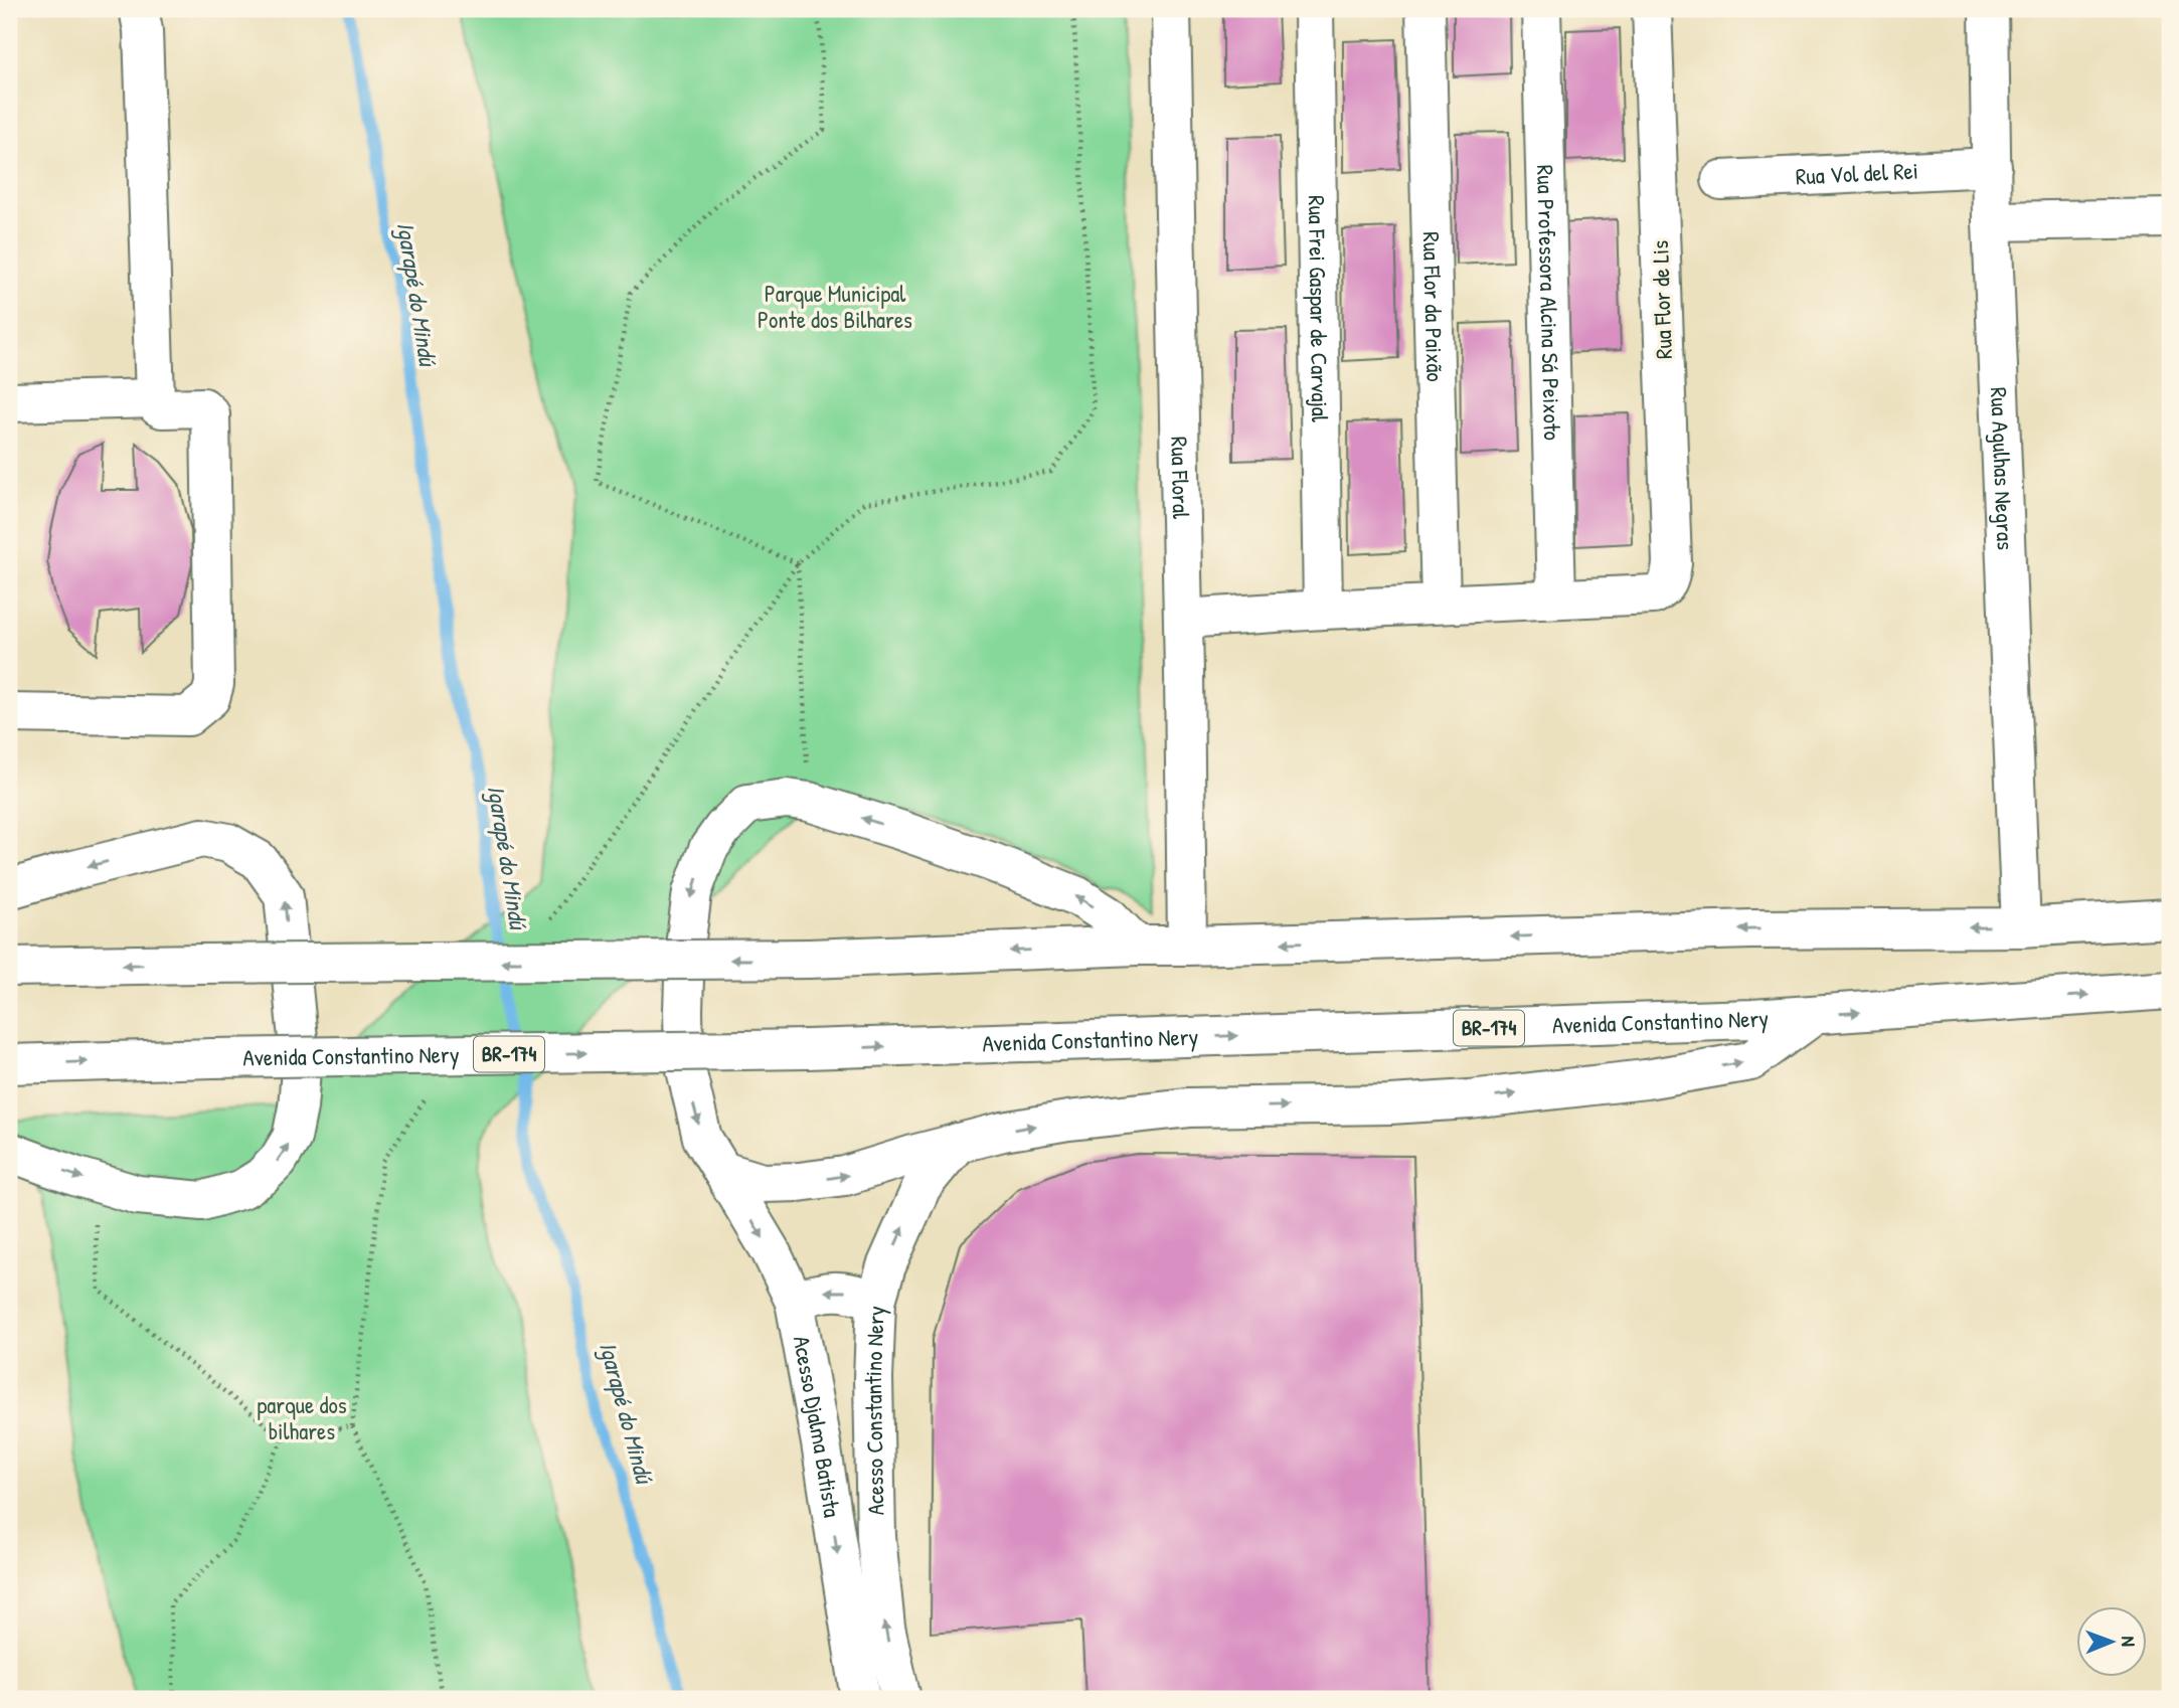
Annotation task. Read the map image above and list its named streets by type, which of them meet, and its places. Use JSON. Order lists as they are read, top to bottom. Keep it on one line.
{"streets":{"main road":["Rua Vol del Rei","Rua Flor de Lis","Rua Professora Alcina Sá Peixoto","Rua Flor da Paixão","Rua Frei Gaspar de Carvajal","Rua Agulhas Negras","Rua Floral","Avenida Constantino Nery","BR-174","Acesso Constantino Nery","Acesso Djalma Batista"]},"crossings":[["Rua Vol del Rei","Rua Agulhas Negras"],["Rua Flor de Lis","Rua Professora Alcina Sá Peixoto"]],"one_way":["Acesso Constantino Nery"],"water":["Igarapé do Mindú"],"parks":["Parque Municipal Ponte dos Bilhares","parque dos bilhares"],"north":"right"}
